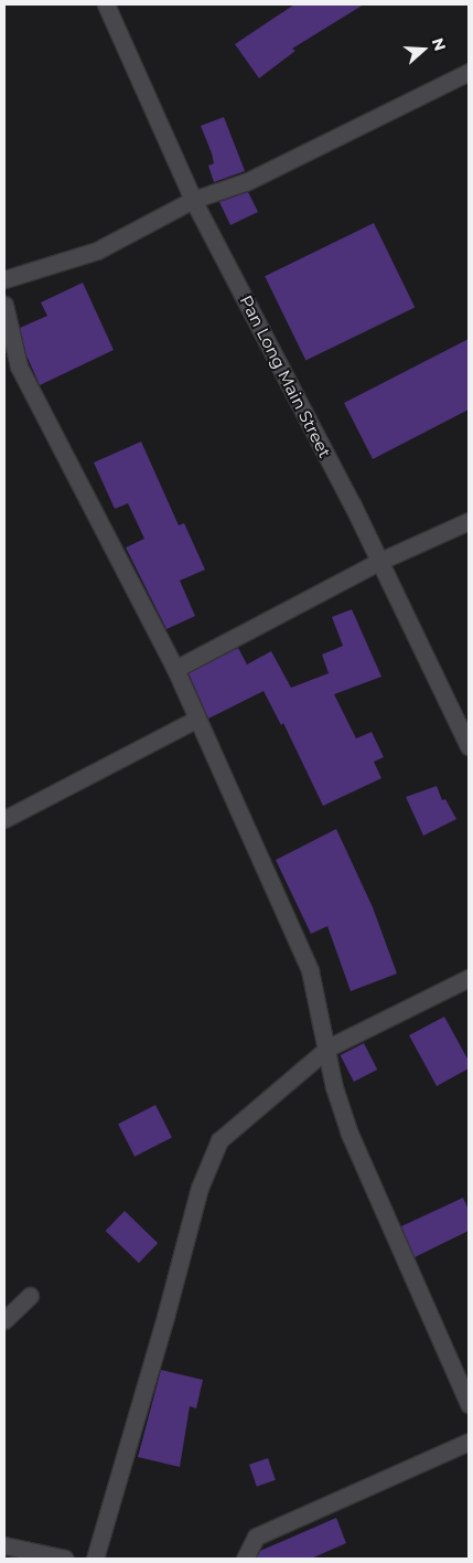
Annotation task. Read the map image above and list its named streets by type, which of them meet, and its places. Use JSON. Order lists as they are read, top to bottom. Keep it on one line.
{"streets":{"street":["Pan Long Main Street"]},"north":"right"}
